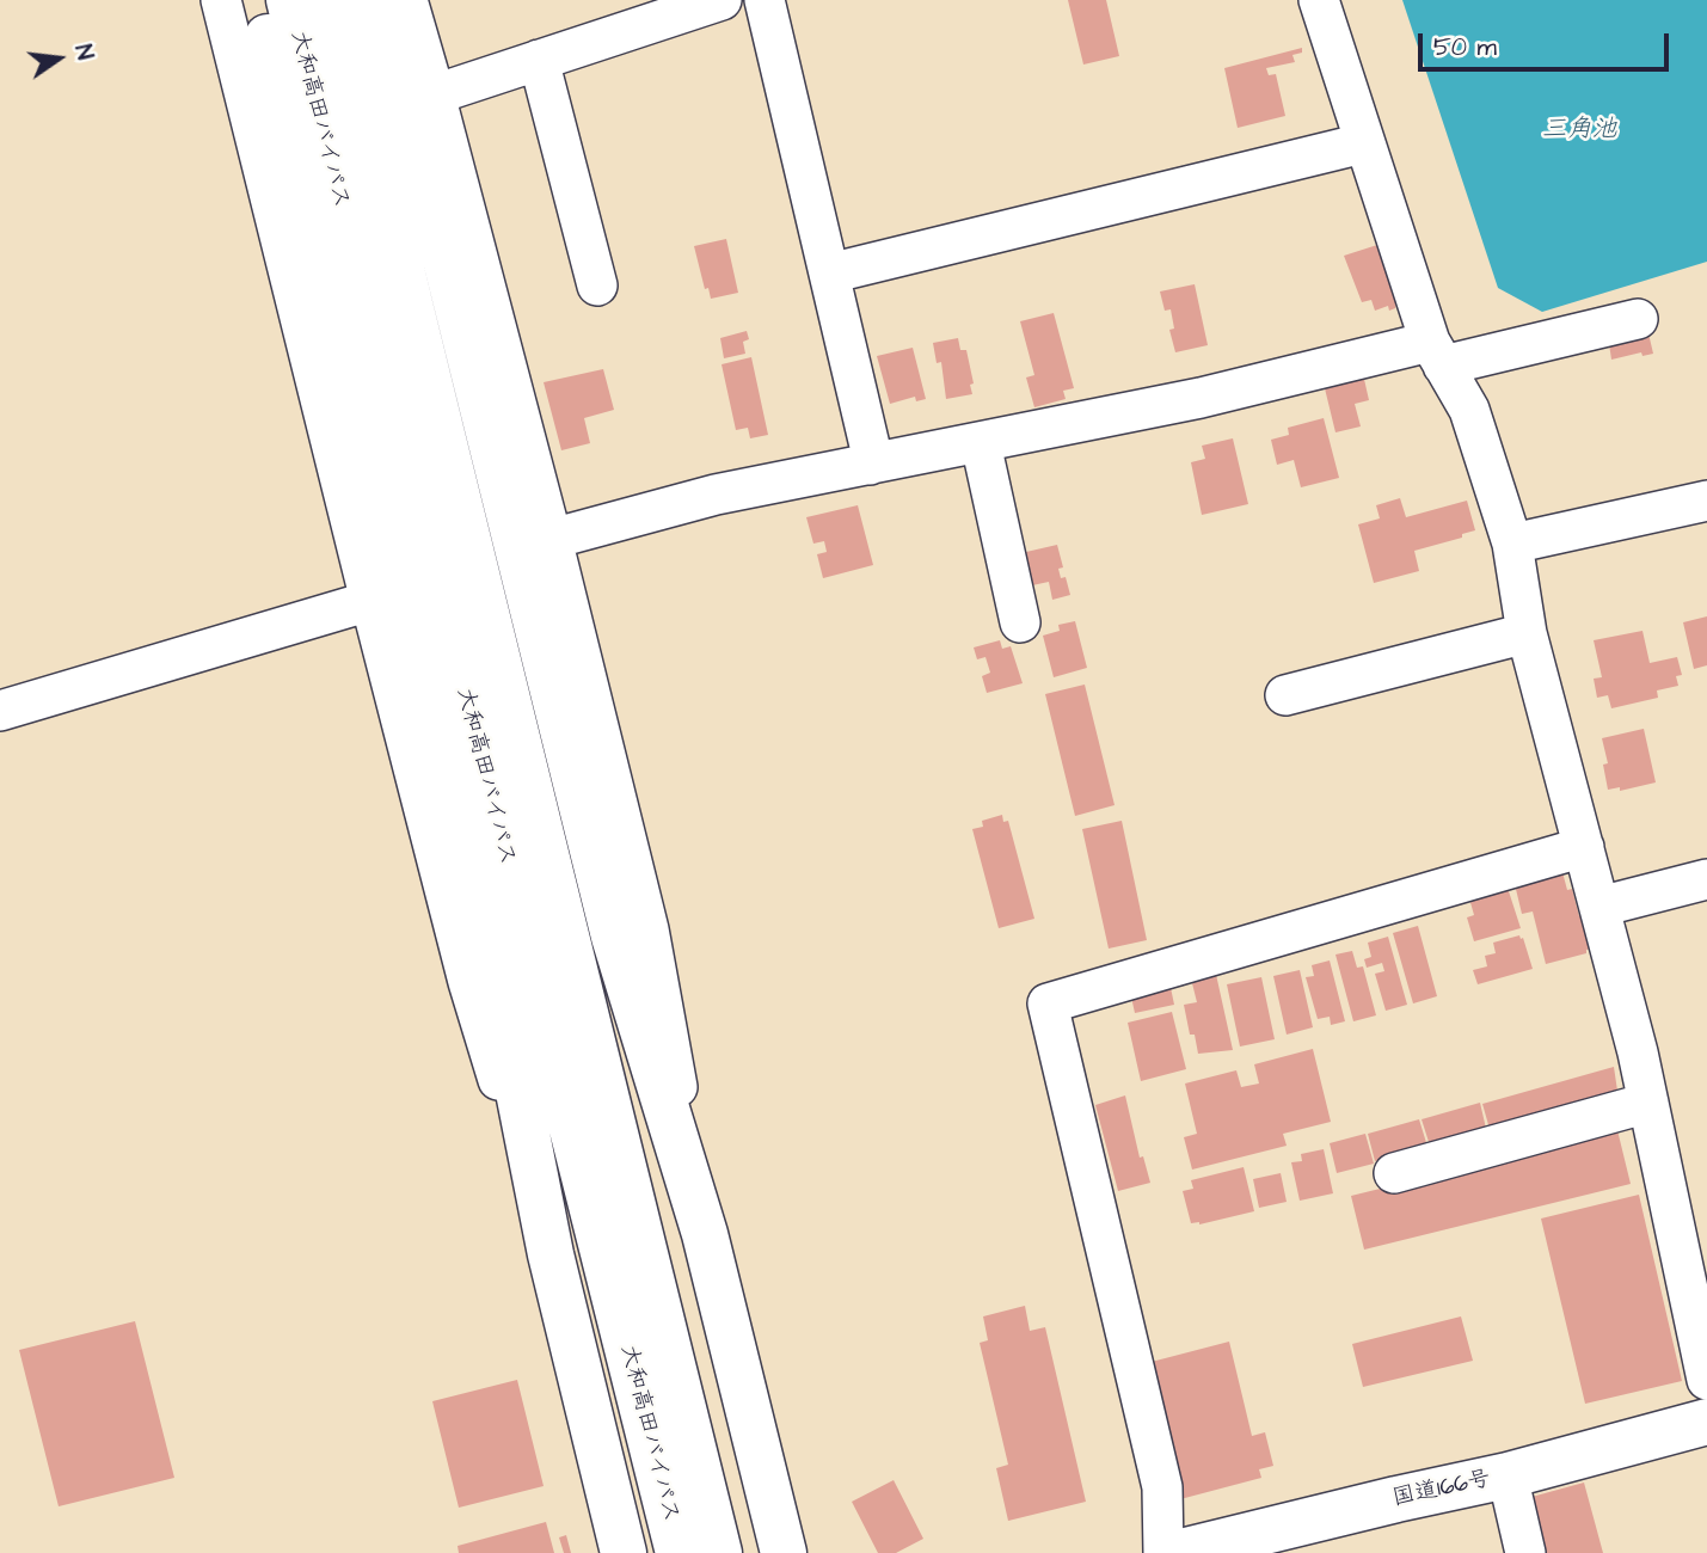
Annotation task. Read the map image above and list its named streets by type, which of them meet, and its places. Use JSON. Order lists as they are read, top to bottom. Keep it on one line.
{"streets":{"highway":["大和高田バイパス","国道166号"]},"water":["三角池"],"scale_bar":"50 m","north":"right"}
